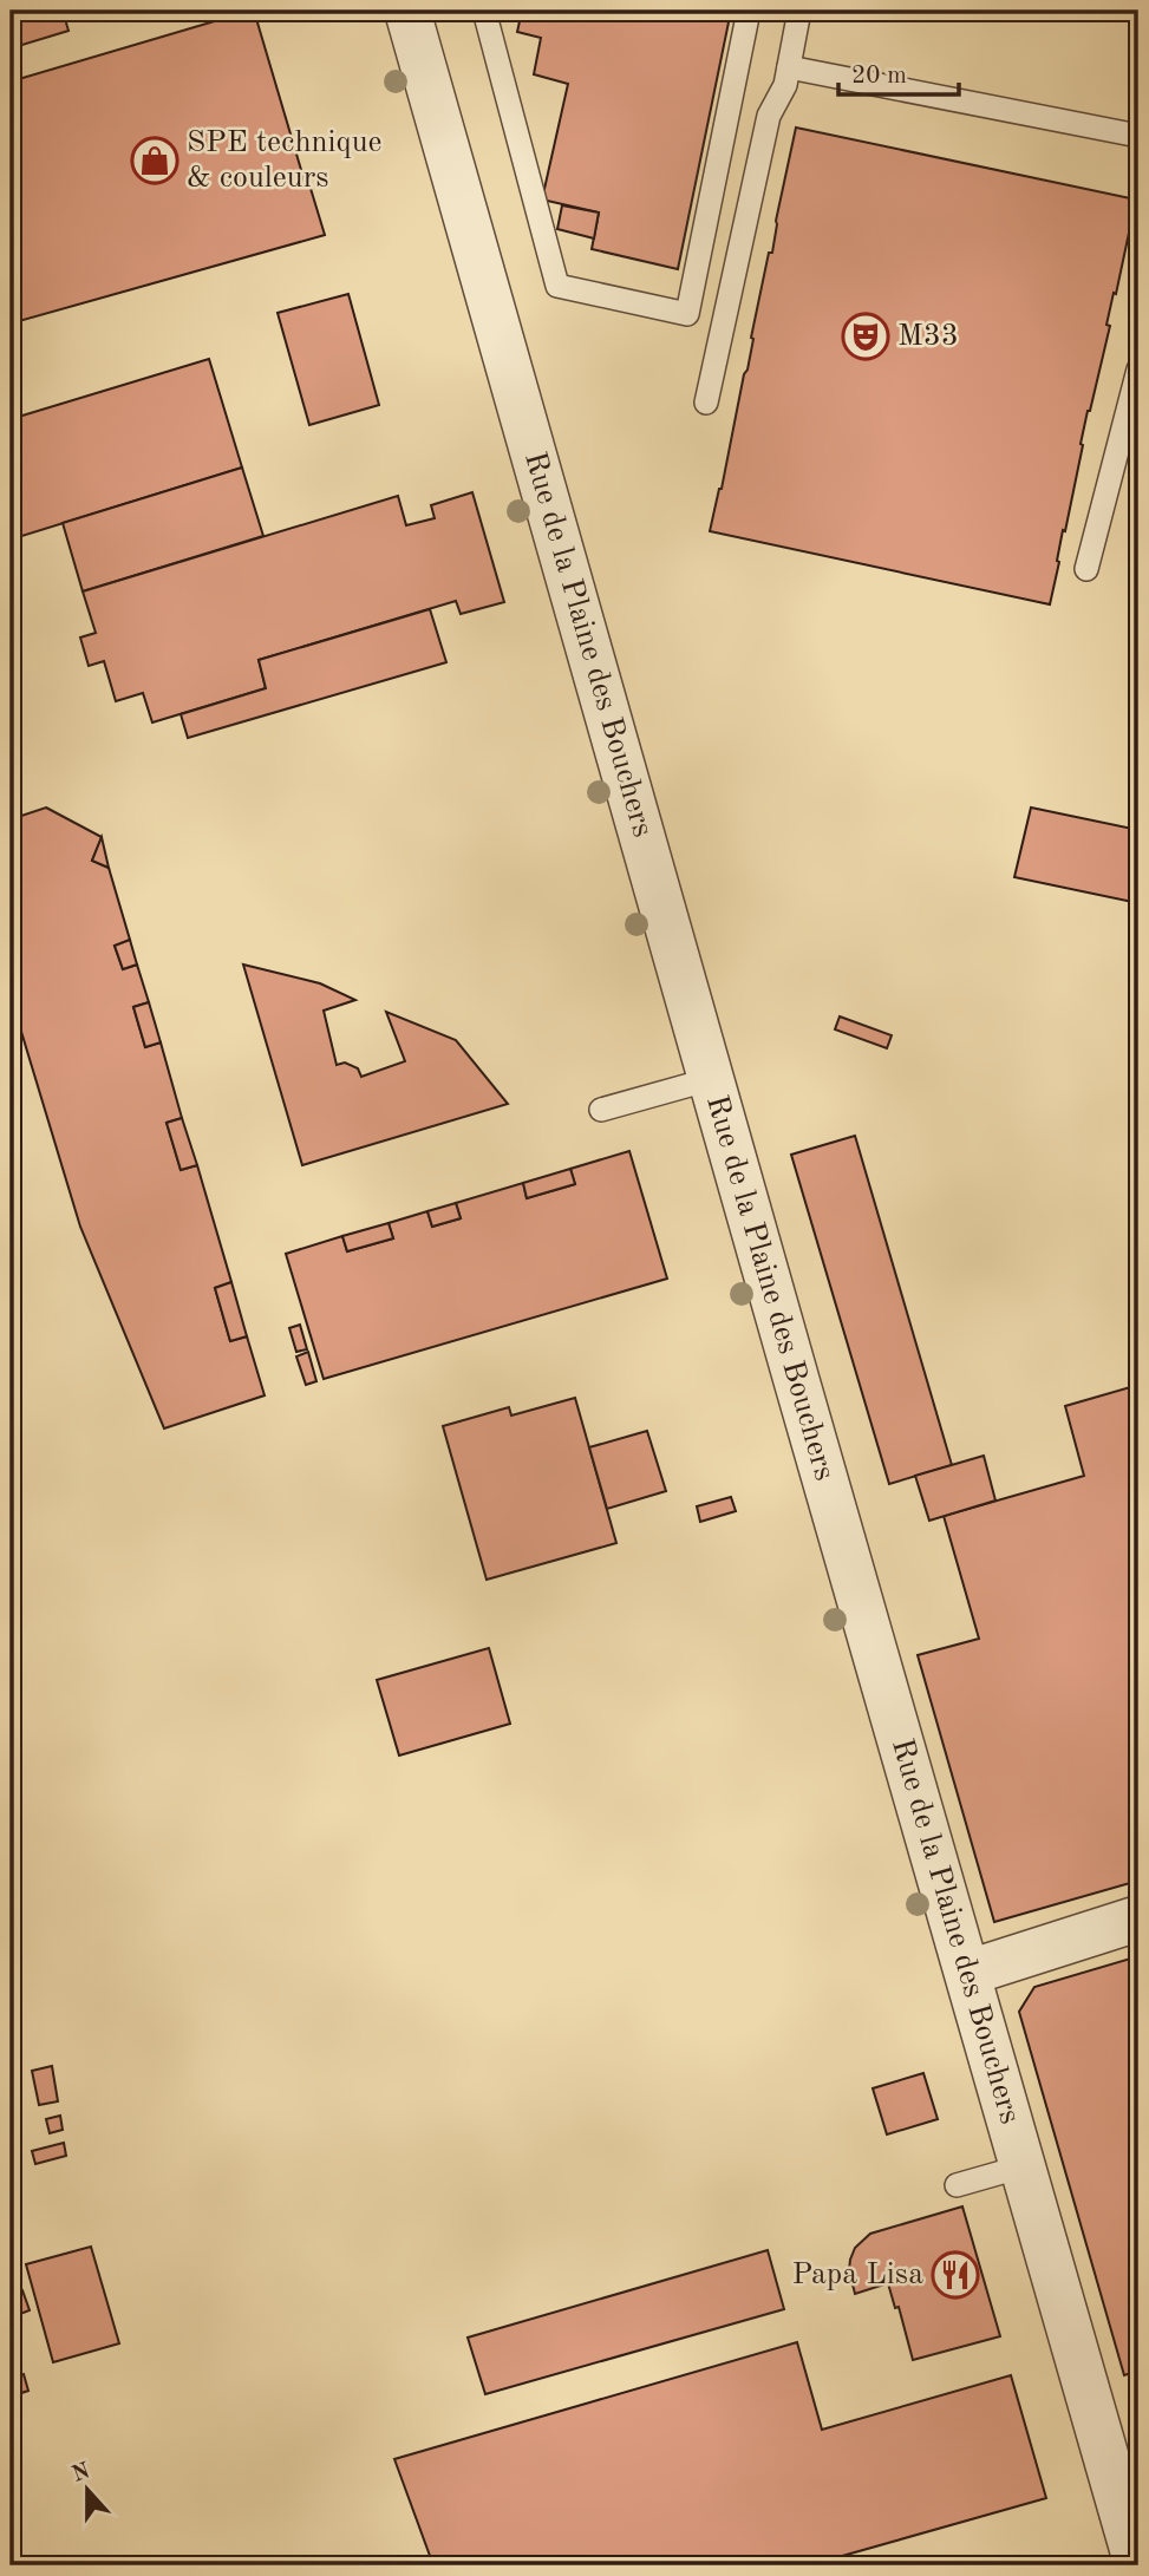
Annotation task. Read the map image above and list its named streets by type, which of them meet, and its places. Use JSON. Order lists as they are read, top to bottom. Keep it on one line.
{"streets":{"street":["Rue de la Plaine des Bouchers"]},"places":{"shop":["SPE technique & couleurs"],"theatre":["M33"],"restaurant":["Papa Lisa"]},"scale_bar":"20 m","north":"top"}
